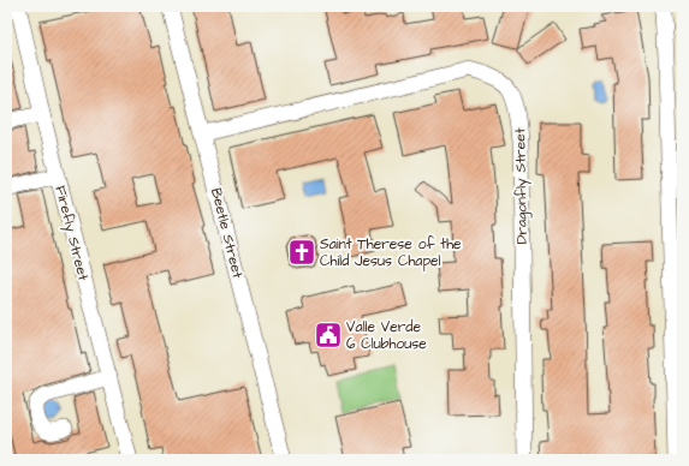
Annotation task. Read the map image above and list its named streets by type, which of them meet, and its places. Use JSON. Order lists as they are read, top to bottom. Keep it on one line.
{"streets":{"street":["Dragonfly Street","Firefly Street","Beetle Street"]},"crossings":[["Dragonfly Street","Beetle Street"]],"places":{"church":["Saint Therese of the Child Jesus Chapel"],"public building":["Valle Verde 6 Clubhouse"]}}
